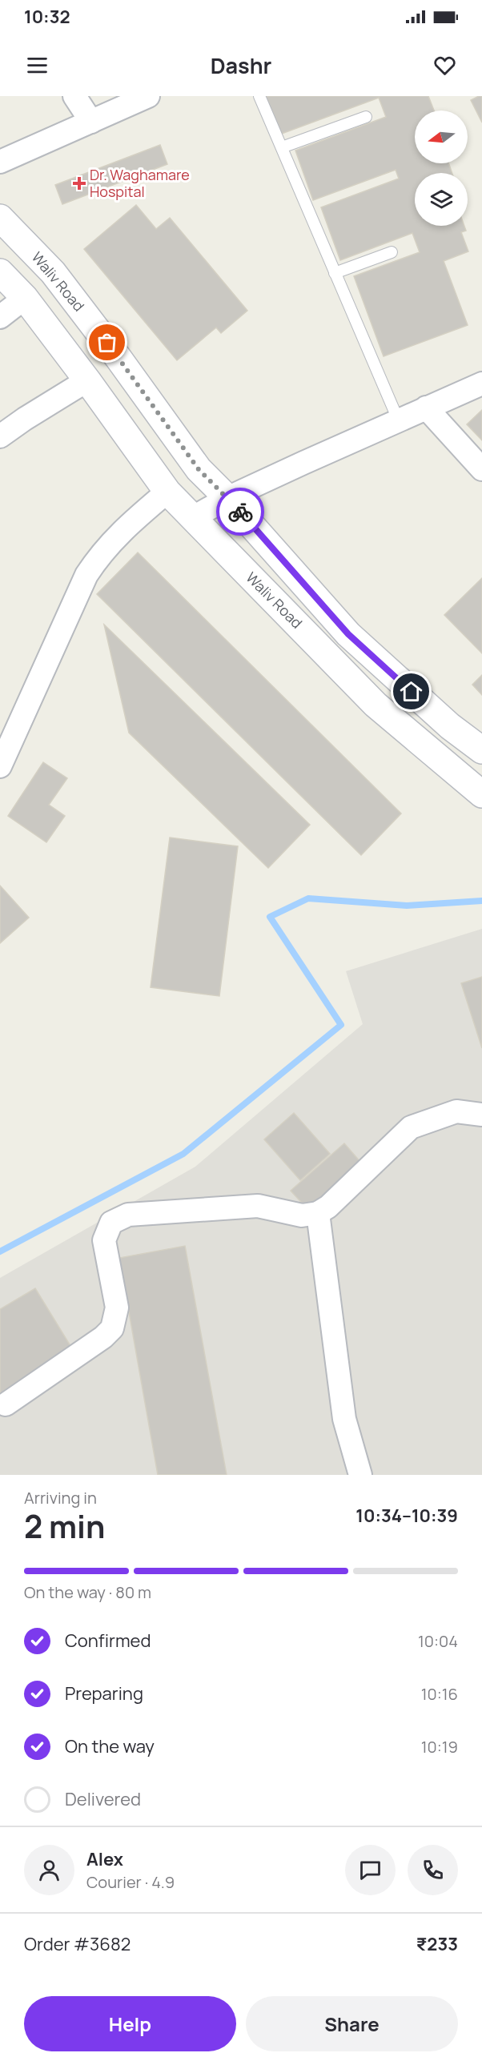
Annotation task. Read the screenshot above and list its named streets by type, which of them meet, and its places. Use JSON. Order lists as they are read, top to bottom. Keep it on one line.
{"streets":{"main road":["Waliv Road"]},"places":{"health":["Dr. Waghamare Hospital"]},"north":"left","page":{"status":"10:32","header":"Dashr","heading":["2 min","Arriving in","10:34–10:39"],"panel":["Alex","Courier · 4.9","Order #3682","₹233"],"bar":"On the way · 80 m","list":[["Confirmed","10:04"],["Preparing","10:16"],["On the way","10:19"],"Delivered"],"buttons":["Help","Share"]}}
